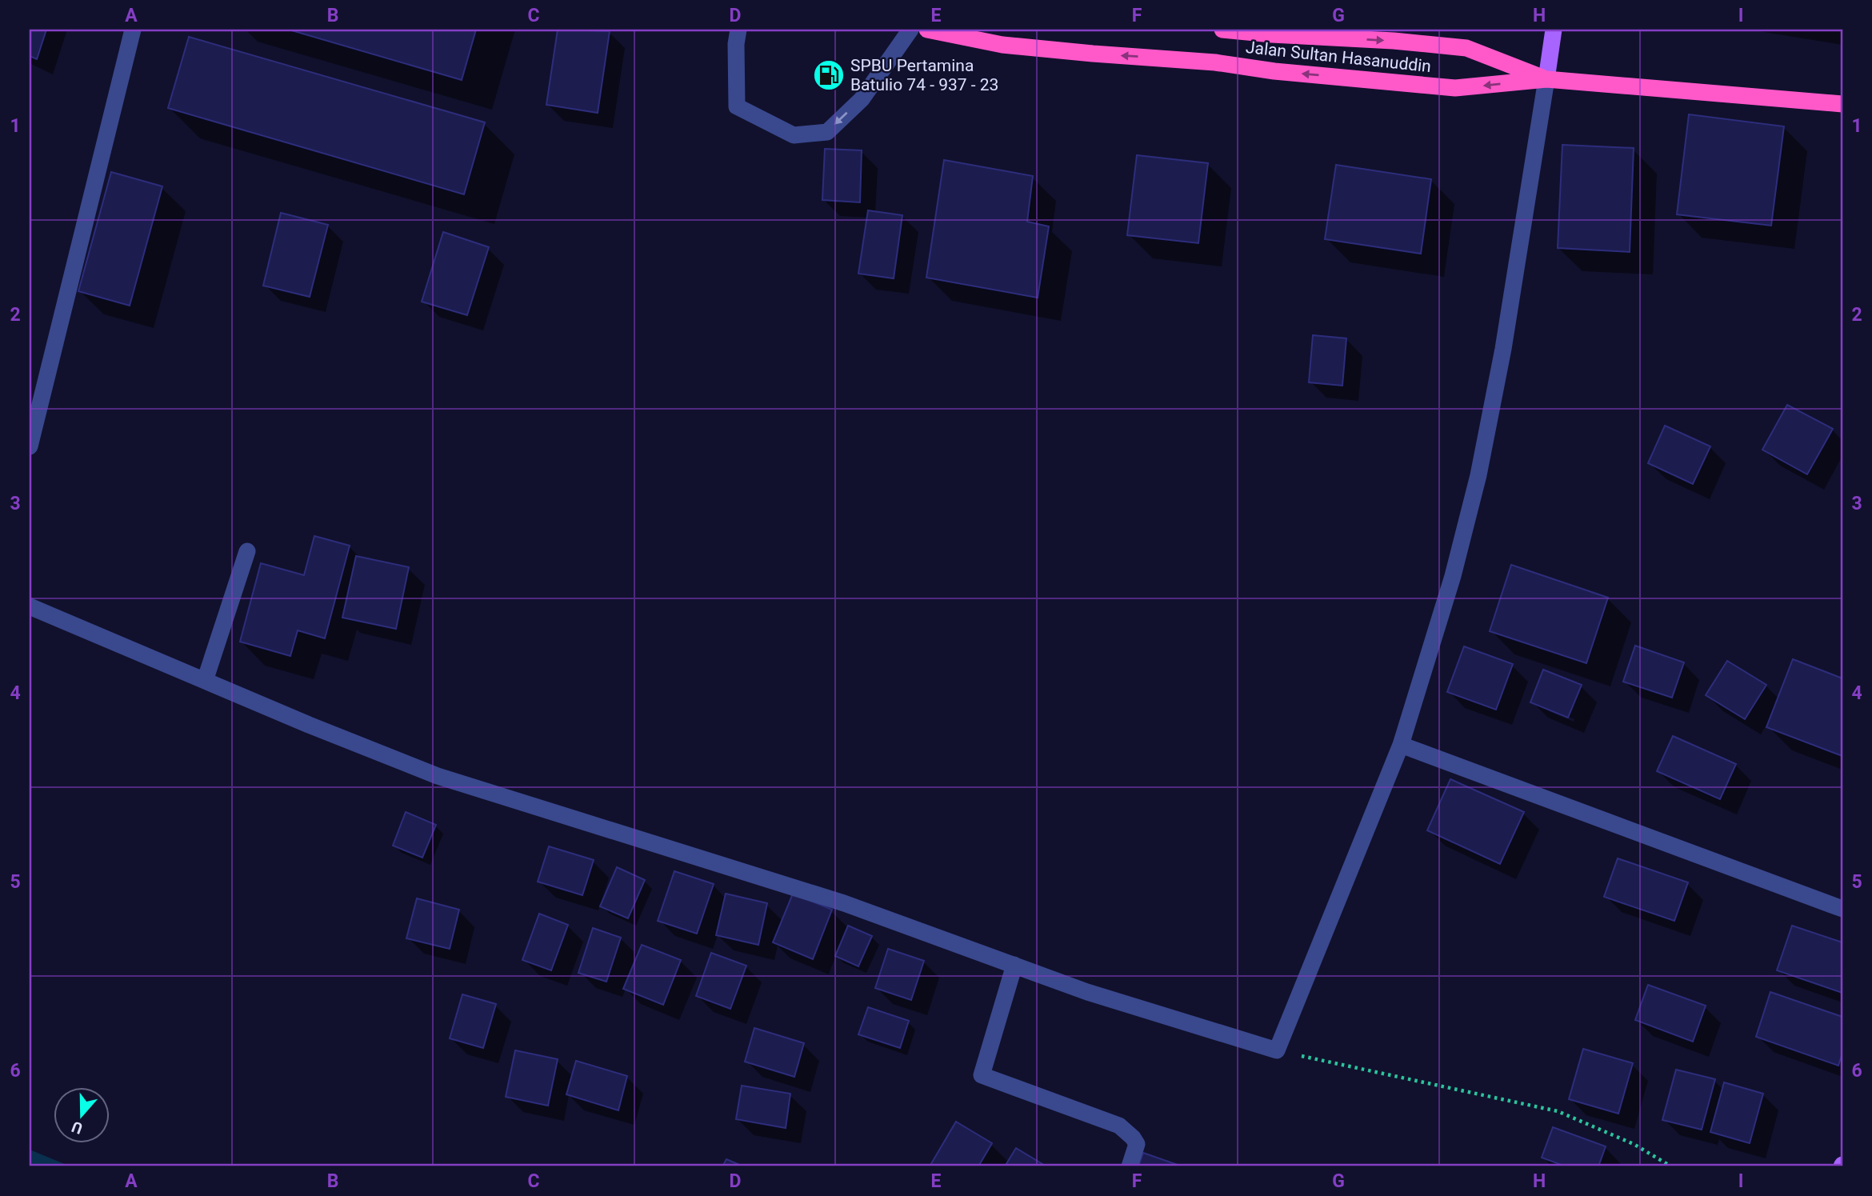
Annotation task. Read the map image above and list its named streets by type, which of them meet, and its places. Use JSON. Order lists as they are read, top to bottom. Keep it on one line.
{"streets":{"highway":["Jalan Sultan Hasanuddin"]},"places":{"fuel station":["SPBU Pertamina Batulio 74 - 937 - 23"]},"north":"bottom","grid":{"columns":["A","B","C","D","E","F","G","H","I"],"rows":["1","2","3","4","5","6"]}}
